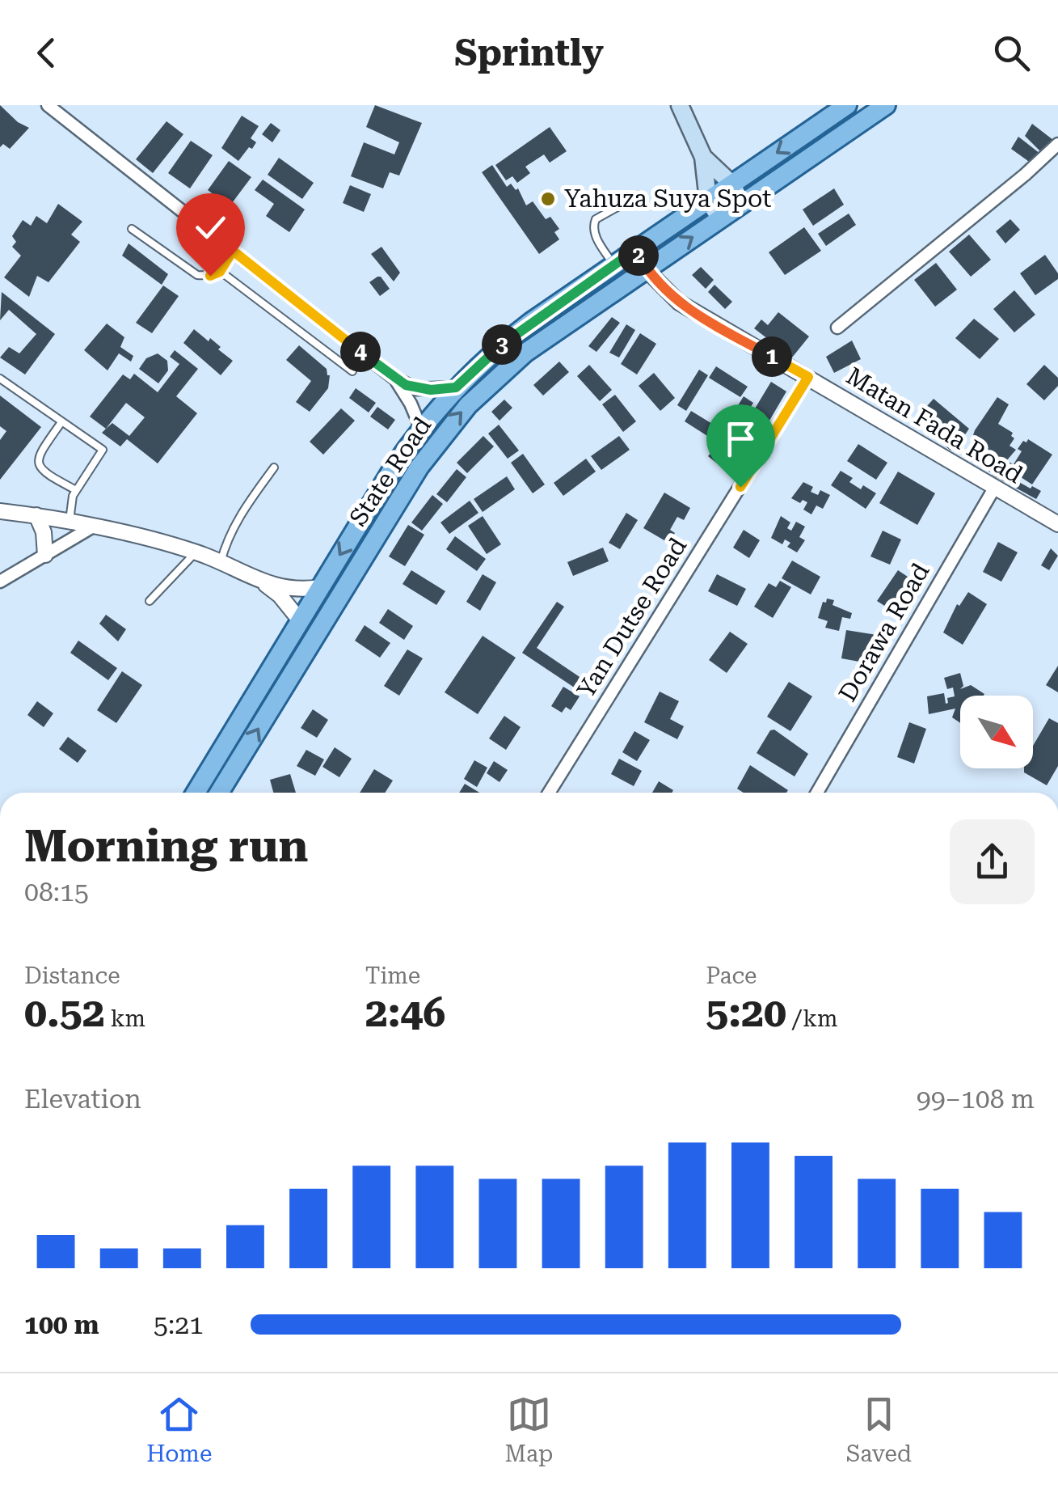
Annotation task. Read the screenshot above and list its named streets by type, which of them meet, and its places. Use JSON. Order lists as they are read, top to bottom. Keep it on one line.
{"streets":{"main road":["State Road"],"street":["Matan Fada Road","Yan Dutse Road","Dorawa Road"]},"crossings":[["Matan Fada Road","State Road"],["Matan Fada Road","Yan Dutse Road"],["Matan Fada Road","Dorawa Road"]],"places":["Yahuza Suya Spot"],"north":"bottom right","page":{"header":"Sprintly","pins":["2","3","4","1"],"heading":["Morning run","08:15"],"stats":[["Distance","0.52 km"],["Time","2:46"],["Pace","5:20 /km"]],"chart":["Elevation","99–108 m"],"list":[{"name":"100 m","note":"5:21"}],"tabs":["Home","Map","Saved"]}}
